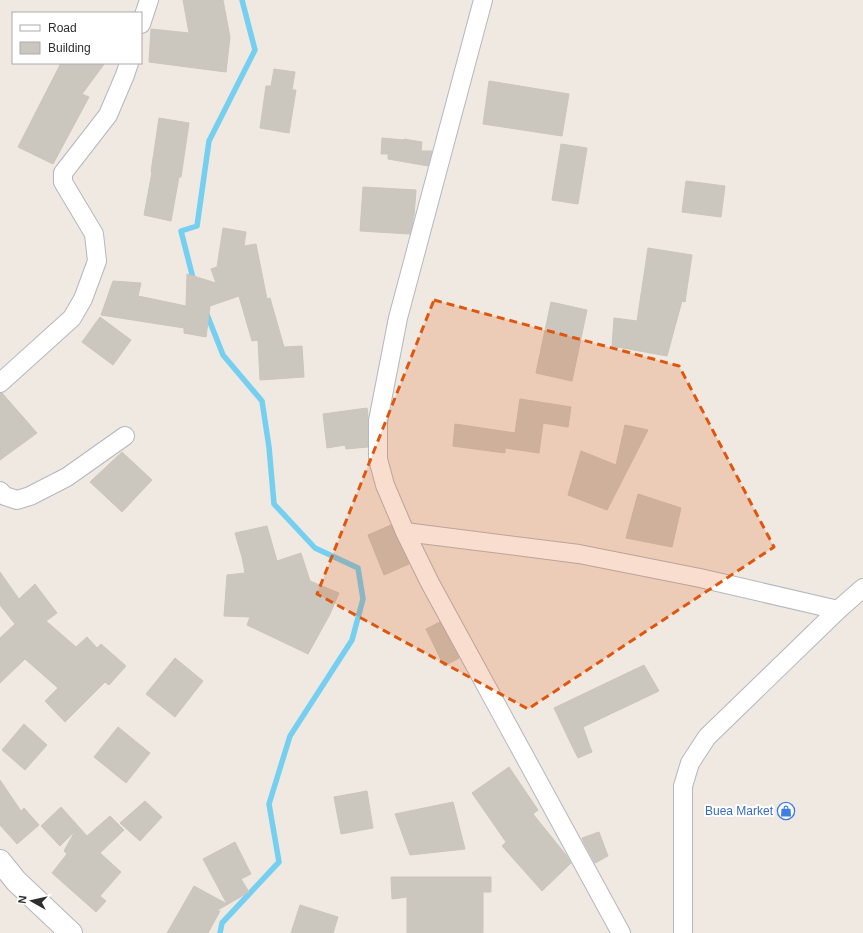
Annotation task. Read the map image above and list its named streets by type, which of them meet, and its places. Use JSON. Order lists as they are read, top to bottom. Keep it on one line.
{"places":{"shop":["Buea Market"]},"legend":["Road","Building"],"north":"left"}
